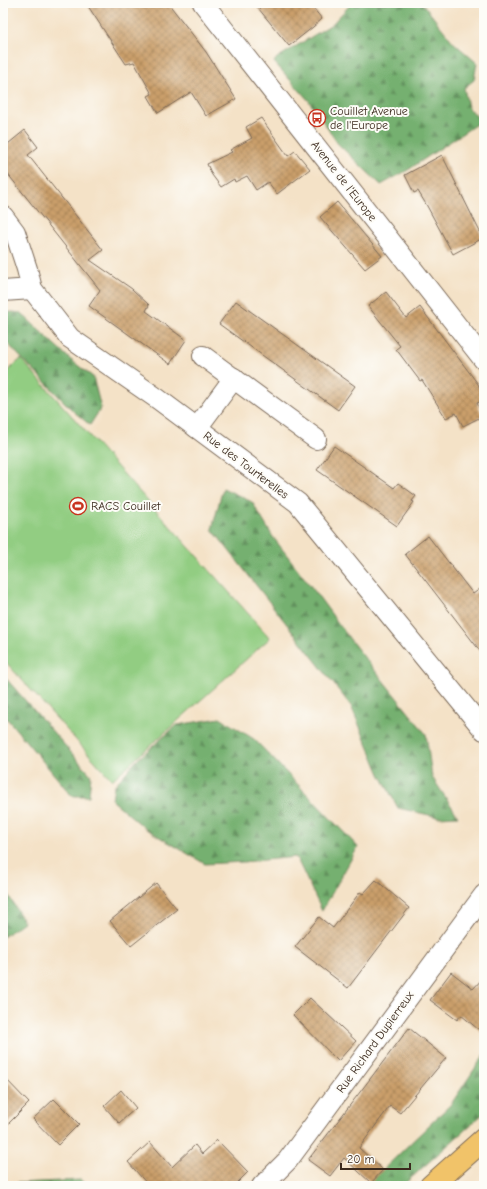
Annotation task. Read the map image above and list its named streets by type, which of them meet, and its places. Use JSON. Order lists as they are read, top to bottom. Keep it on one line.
{"streets":{"street":["Avenue de l'Europe","Rue des Tourterelles","Rue Richard Dupierreux"]},"places":{"bus stop":["Couillet Avenue de l'Europe"],"sports":["RACS Couillet"]},"scale_bar":"20 m"}
